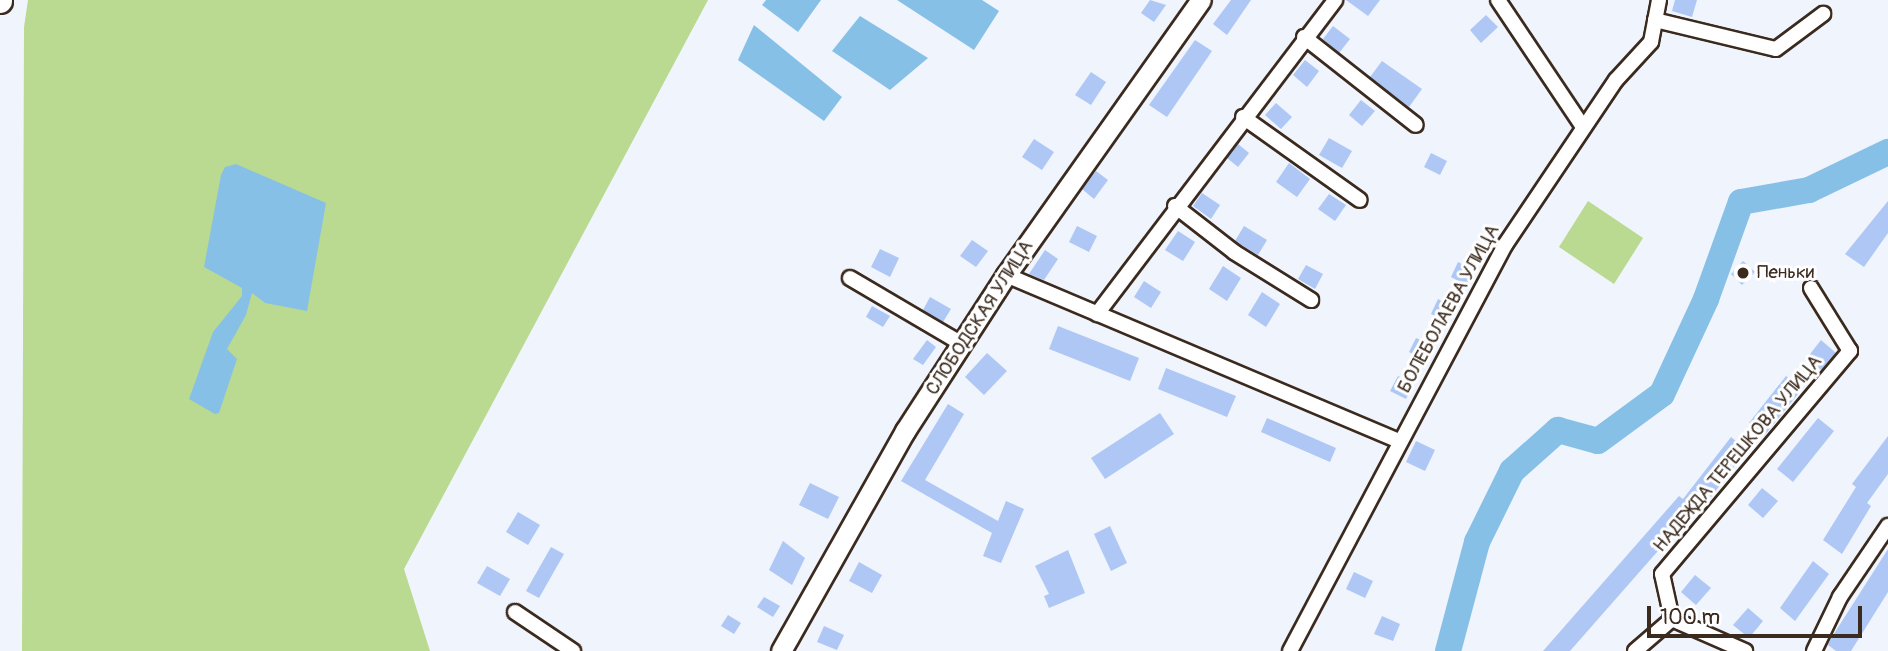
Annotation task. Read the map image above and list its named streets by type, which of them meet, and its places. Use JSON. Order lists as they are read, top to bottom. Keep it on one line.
{"streets":{"street":["БОЛЕБОЛАЕВА УЛИЦА","СЛОБОДСКАЯ УЛИЦА","НАДЕЖДА ТЕРЕШКОВА УЛИЦА"]},"places":["Пеньки"],"scale_bar":"100 m"}
